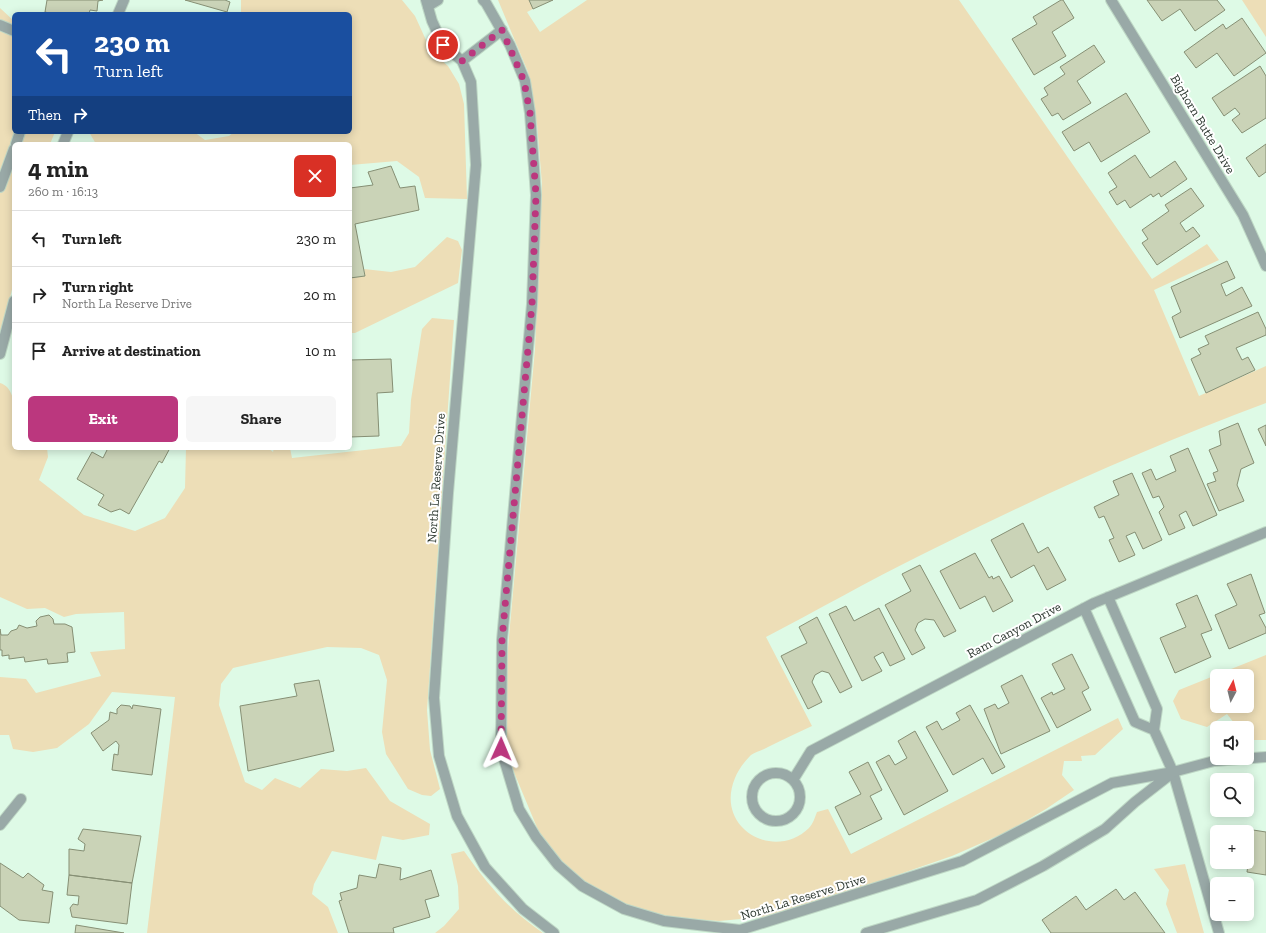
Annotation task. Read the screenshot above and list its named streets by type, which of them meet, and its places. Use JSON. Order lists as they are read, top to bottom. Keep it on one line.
{"streets":{"street":["Bighorn Butte Drive","North La Reserve Drive","Ram Canyon Drive"]},"north":"top","page":{"turn":["230 m","Turn left"],"then":"Then","heading":["4 min","260 m · 16:13"],"list":[{"name":"Turn left","value":"230 m"},{"name":"Turn right","note":"North La Reserve Drive","value":"20 m"},{"name":"Arrive at destination","value":"10 m"}],"buttons":["Exit","Share"],"map_buttons":["+","−"]}}
